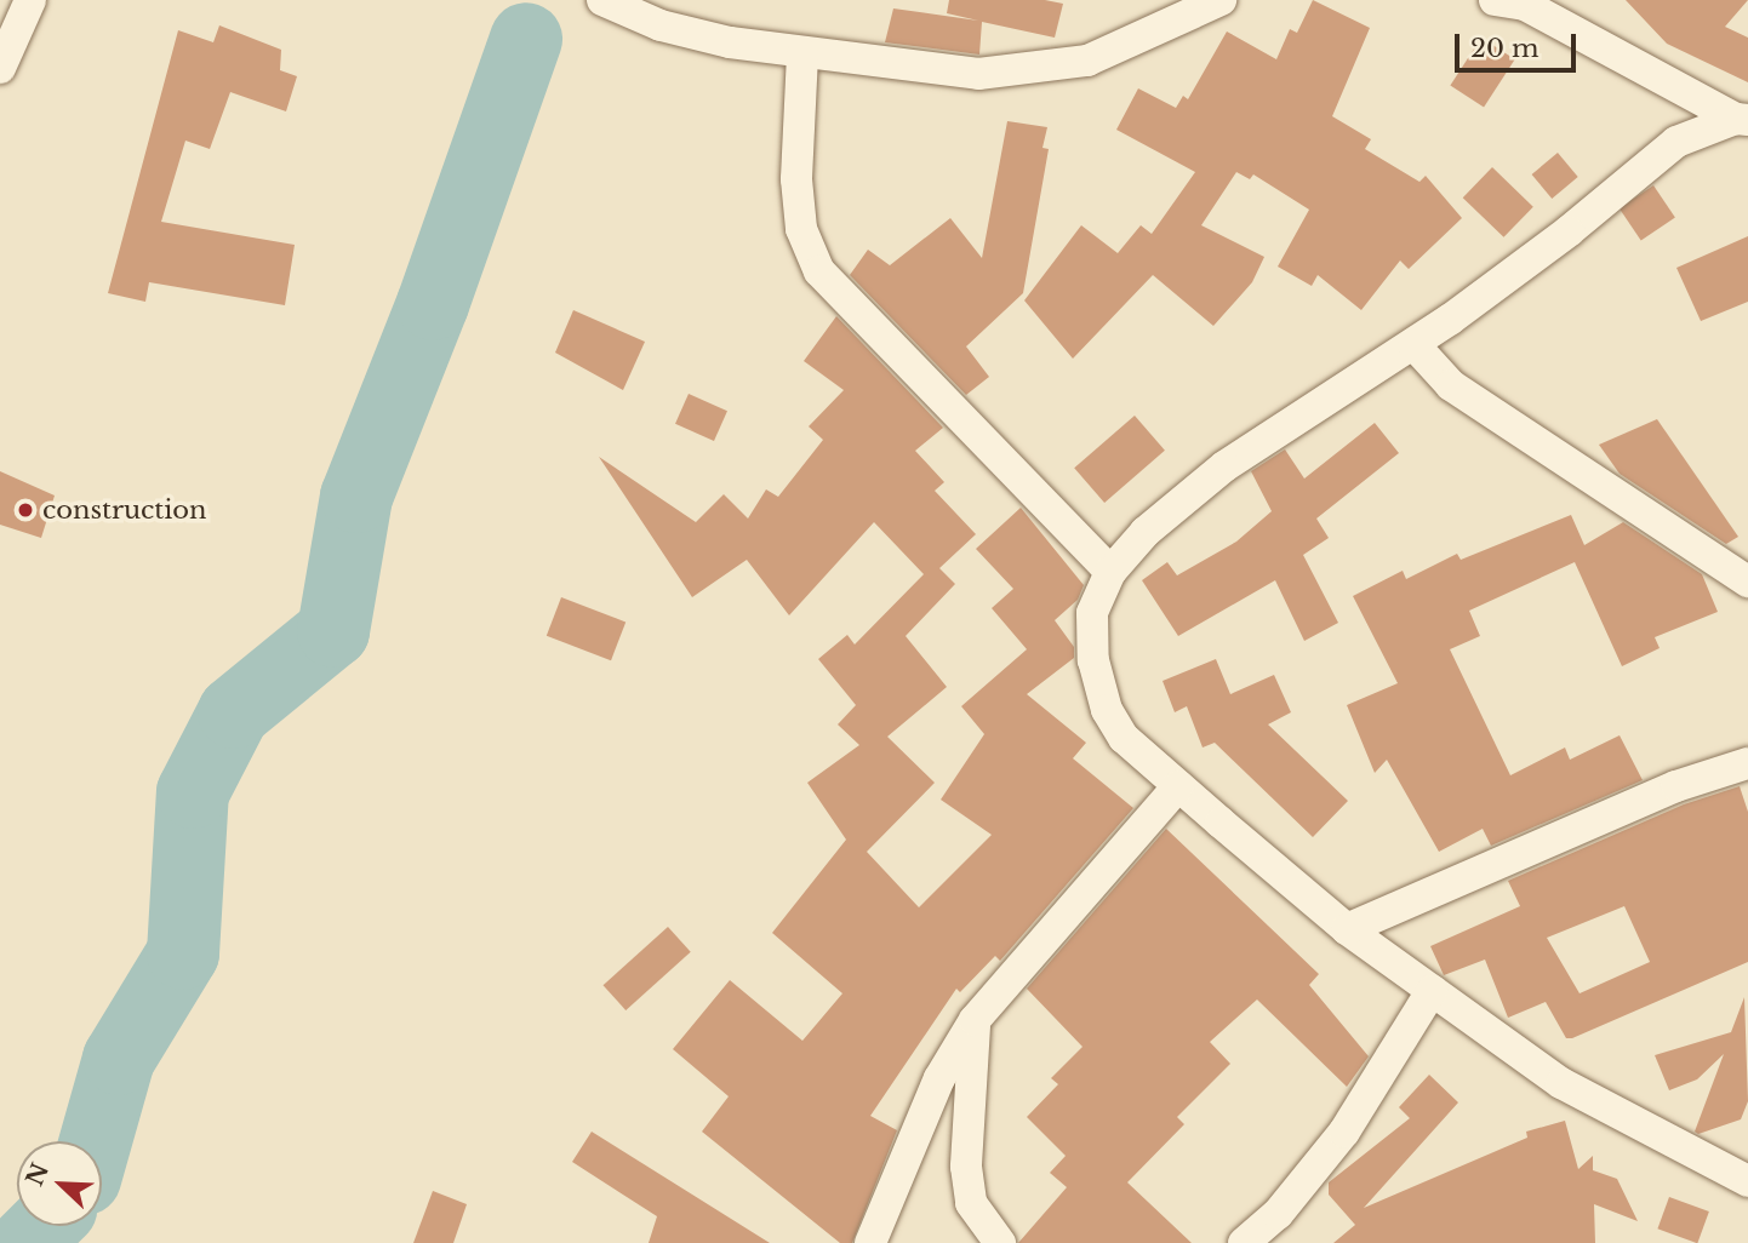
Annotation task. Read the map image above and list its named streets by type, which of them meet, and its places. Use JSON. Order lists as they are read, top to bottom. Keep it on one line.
{"places":["construction"],"scale_bar":"20 m","north":"top left"}
